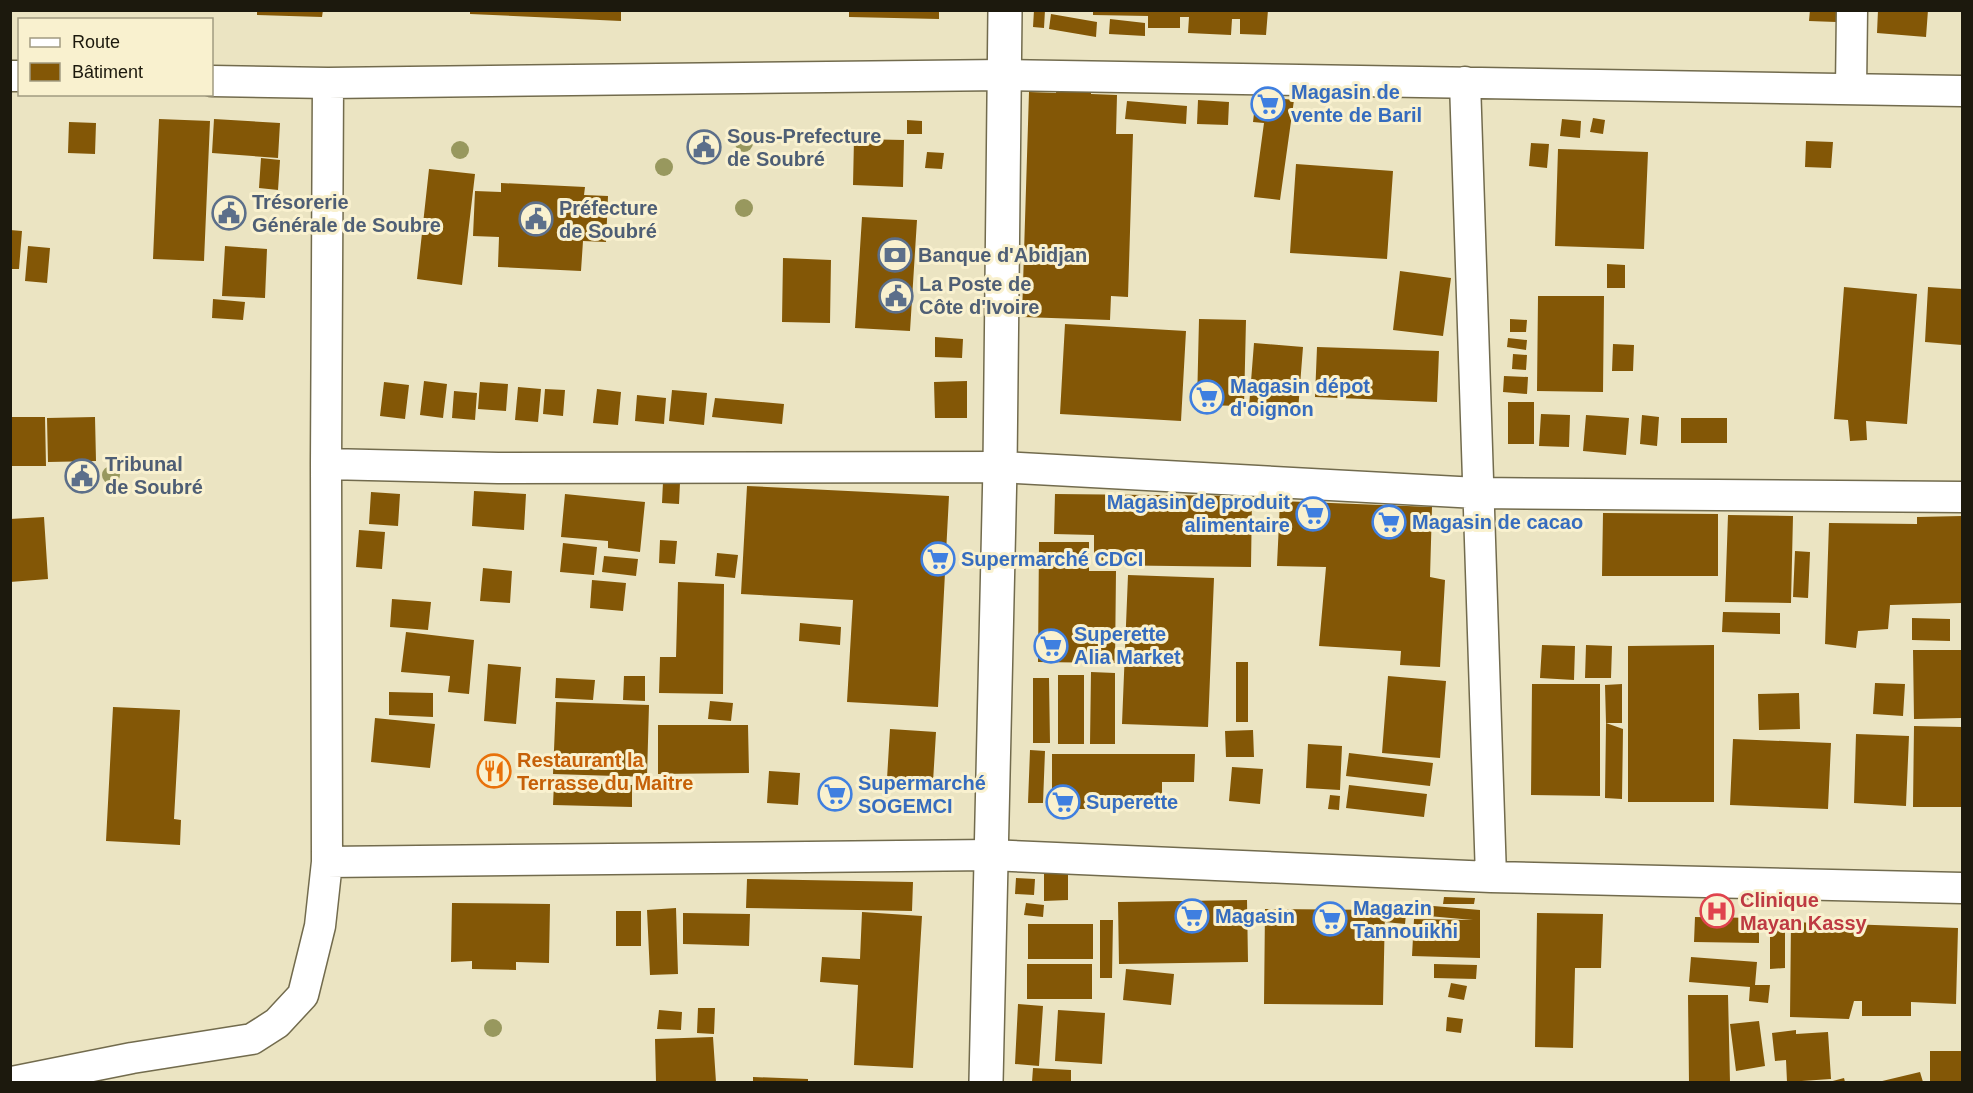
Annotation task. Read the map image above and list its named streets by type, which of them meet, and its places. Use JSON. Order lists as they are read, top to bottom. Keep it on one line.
{"places":{"supermarket":["Magasin de vente de Baril","Magasin dépot d'oignon","Magasin de produit alimentaire","Magasin de cacao","Supermarché CDCI","Superette Alia Market","Supermarché SOGEMCI","Superette","Magasin","Magazin Tannouikhi"],"public building":["Sous-Prefecture de Soubré","Trésorerie Générale de Soubre","Préfecture de Soubré","La Poste de Côte d'Ivoire","Tribunal de Soubré"],"bank":["Banque d'Abidjan"],"restaurant":["Restaurant la Terrasse du Maitre"],"hospital":["Clinique Mayan Kassy"]},"legend":["Route","Bâtiment"]}
